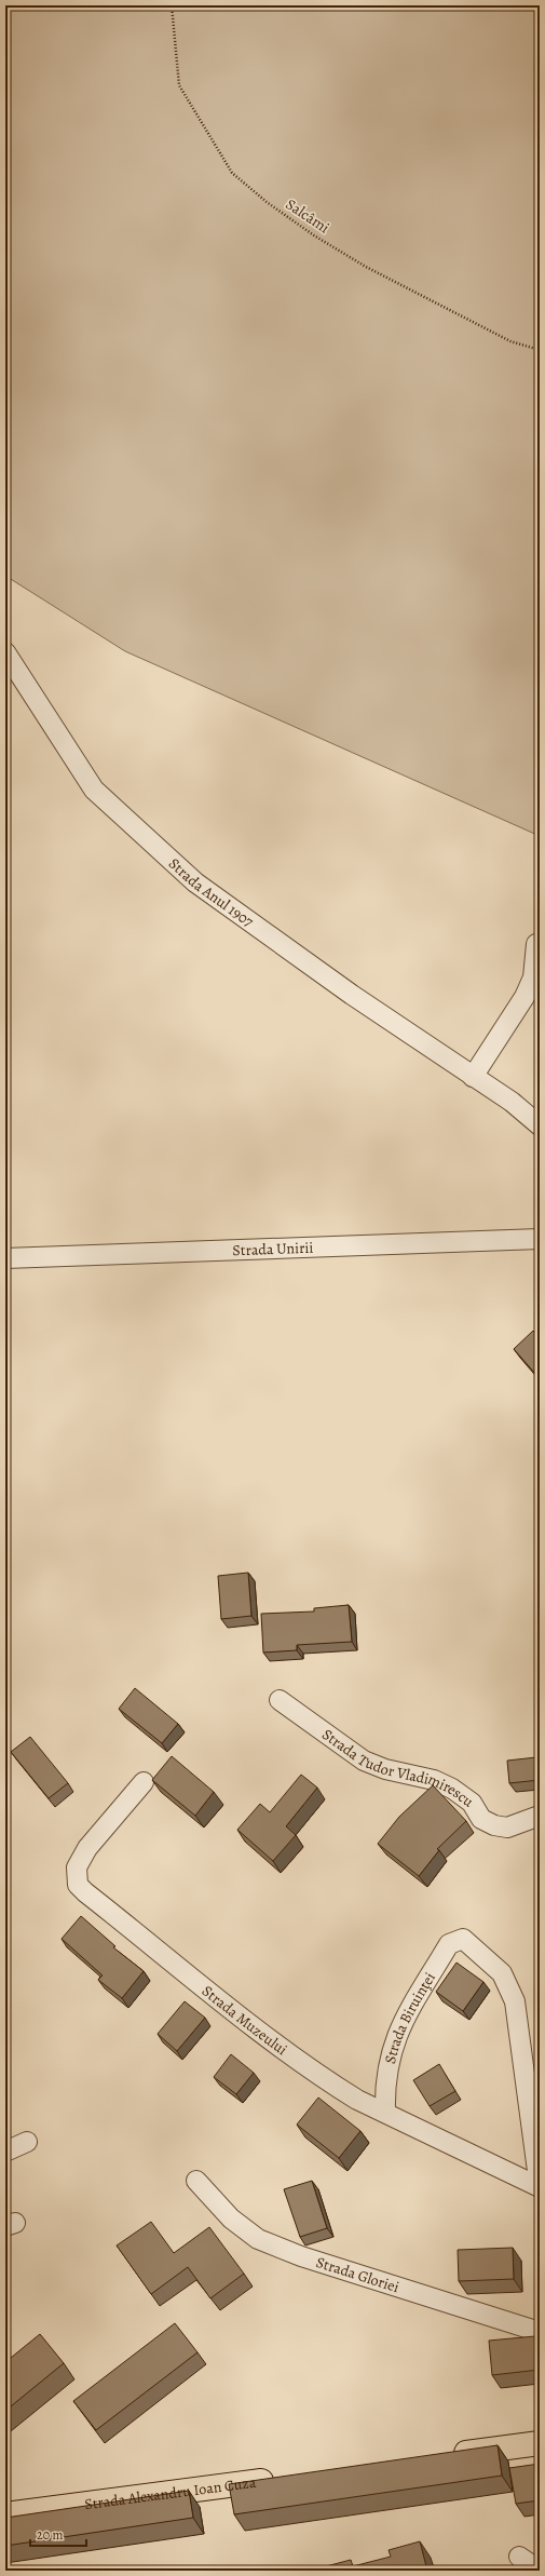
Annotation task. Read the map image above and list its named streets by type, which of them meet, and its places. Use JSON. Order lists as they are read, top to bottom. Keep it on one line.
{"streets":{"main road":["Strada Alexandru Ioan Cuza"],"street":["Strada Anul 1907","Strada Unirii","Strada Tudor Vladimirescu","Strada Muzeului","Strada Biruinţei","Strada Gloriei"],"path":["Salcâmi"]},"crossings":[["Strada Muzeului","Strada Biruinţei"]],"scale_bar":"20 m"}
